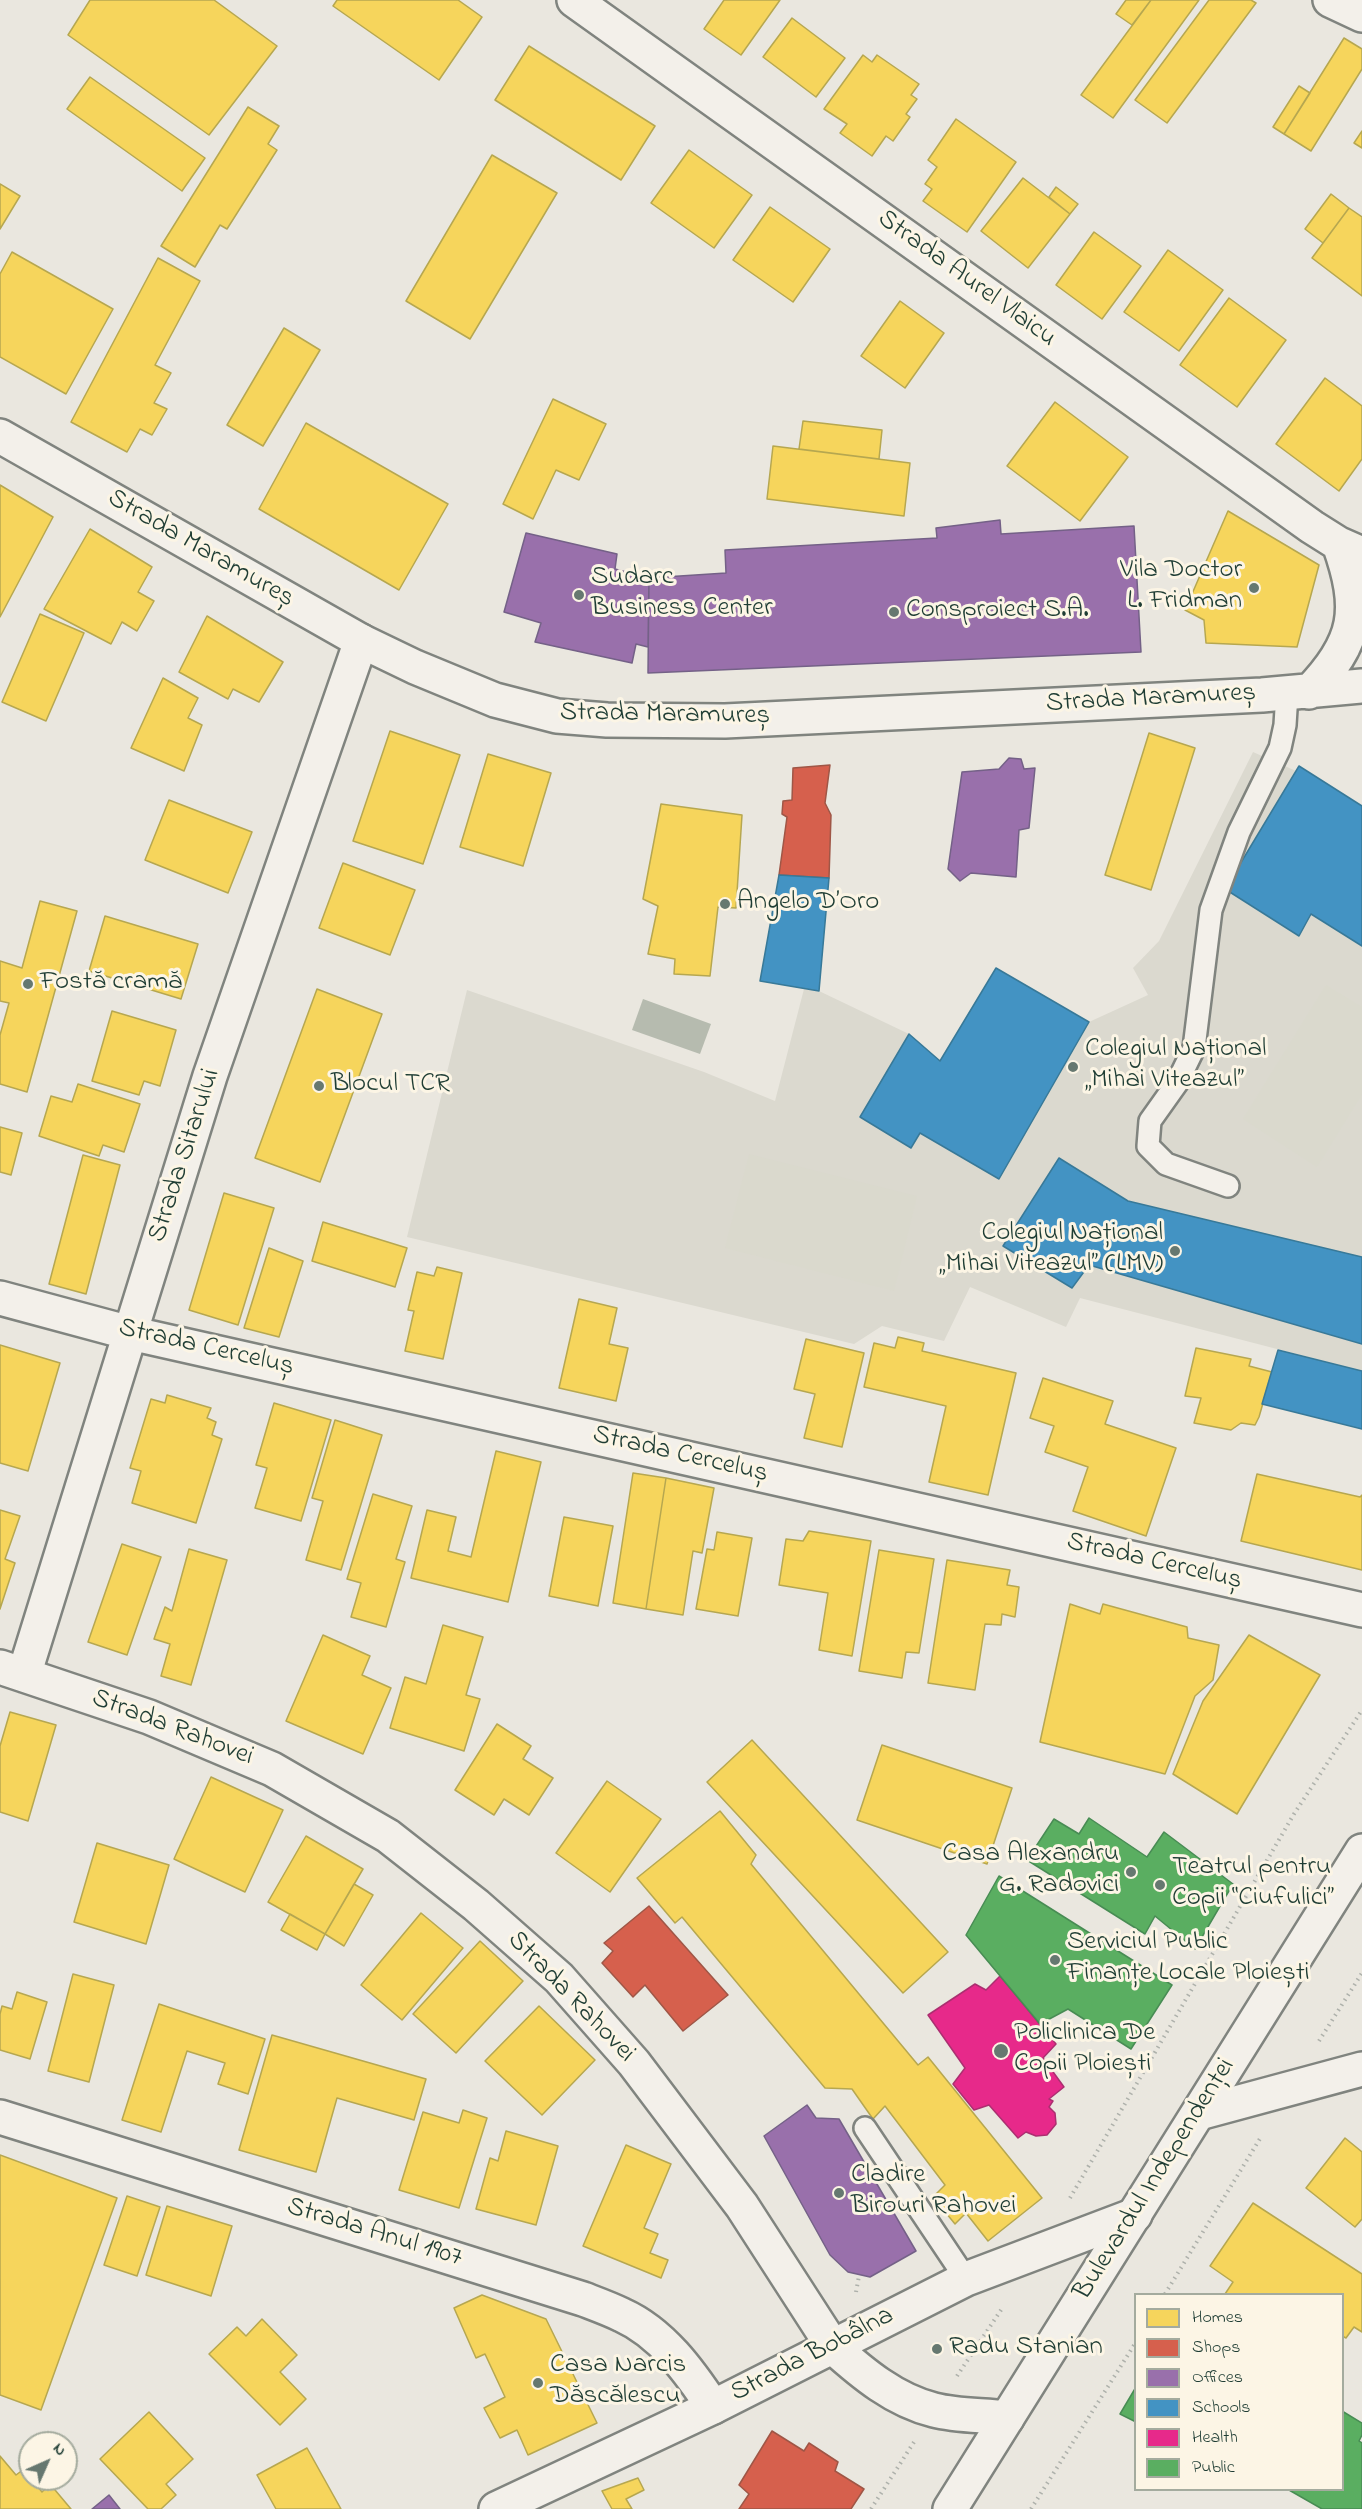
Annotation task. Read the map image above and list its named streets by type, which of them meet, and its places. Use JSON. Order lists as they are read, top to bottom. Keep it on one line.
{"streets":{"street":["Strada Aurel Vlaicu","Strada Maramureș","Strada Sitarului","Strada Cerceluș","Strada Rahovei","Bulevardul Independenței","Strada Anul 1907","Strada Bobâlna"]},"crossings":[["Strada Maramureș","Strada Sitarului"],["Strada Sitarului","Strada Cerceluș"],["Strada Sitarului","Strada Rahovei"],["Strada Rahovei","Bulevardul Independenței"],["Strada Rahovei","Strada Bobâlna"],["Bulevardul Independenței","Strada Bobâlna"],["Strada Anul 1907","Strada Bobâlna"]],"places":["Vila Doctor L. Fridman","Sudarc Business Center","Consproiect S.A.","Angelo D’Oro","Fostă cramă","Colegiul Național „Mihai Viteazul”","Blocul TCR","Colegiul Național „Mihai Viteazul” (LMV)","Casa Alexandru G. Radovici","Teatrul pentru Copii “Ciufulici”","Serviciul Public Finanțe Locale Ploiești","Policlinica De Copii Ploiești","Cladire Birouri Rahovei","Radu Stanian","Casa Narcis Dăscălescu"],"legend":["Homes","Shops","Offices","Schools","Health","Public"],"north":"top right"}
